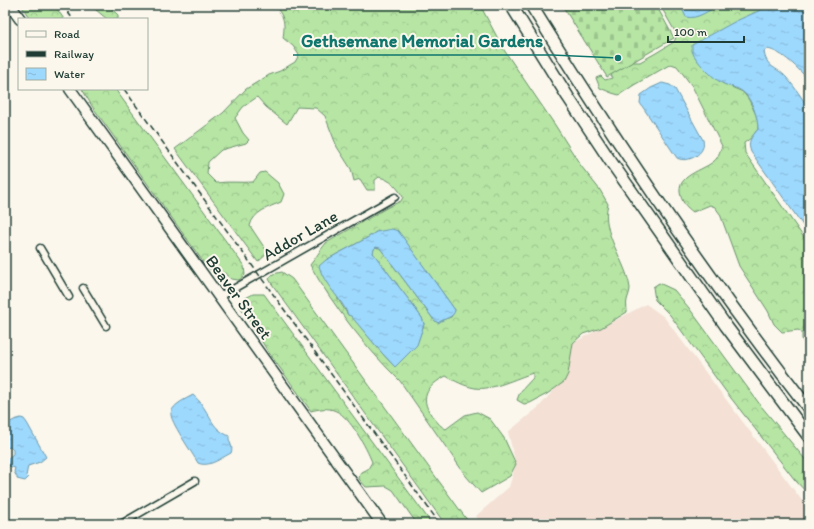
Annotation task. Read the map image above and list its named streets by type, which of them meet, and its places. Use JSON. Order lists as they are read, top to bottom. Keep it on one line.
{"streets":{"main road":["Beaver Street"],"street":["Addor Lane"]},"crossings":[["Addor Lane","Beaver Street"]],"places":["Gethsemane Memorial Gardens"],"legend":["Road","Railway","Water"],"scale_bar":"100 m"}
